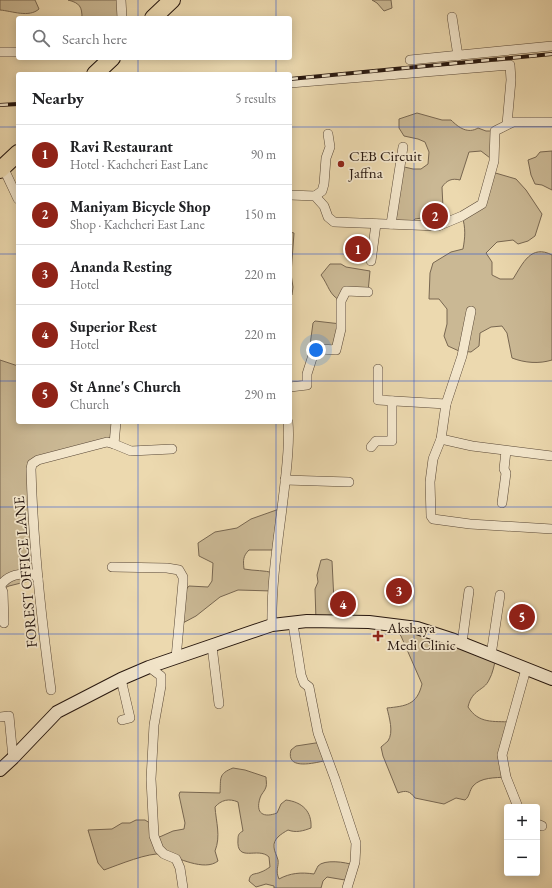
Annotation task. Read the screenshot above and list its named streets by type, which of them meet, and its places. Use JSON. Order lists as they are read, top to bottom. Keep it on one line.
{"streets":{"street":["FOREST OFFICE LANE"]},"places":{"other":["CEB Circuit Jaffna"],"health":["Akshaya Medi Clinic"]},"page":{"search":"Search here","heading":["Nearby","5 results"],"list":[{"mark":"1","name":"Ravi Restaurant","note":"Hotel · Kachcheri East Lane","value":"90 m"},{"mark":"2","name":"Maniyam Bicycle Shop","note":"Shop · Kachcheri East Lane","value":"150 m"},{"mark":"3","name":"Ananda Resting","note":"Hotel","value":"220 m"},{"mark":"4","name":"Superior Rest","note":"Hotel","value":"220 m"},{"mark":"5","name":"St Anne's Church","note":"Church","value":"290 m"}],"pins":["2","1","3","4","5"],"map_buttons":["+","−"]}}
